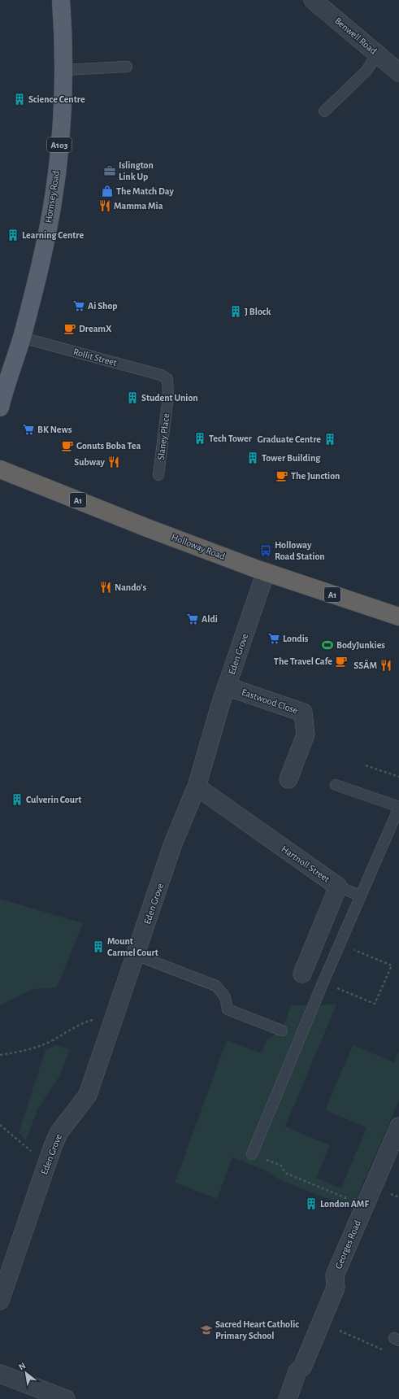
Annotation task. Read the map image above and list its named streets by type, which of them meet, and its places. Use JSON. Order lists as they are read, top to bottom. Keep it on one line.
{"streets":{"highway":["A1","Holloway Road"],"main road":["A103","Hornsey Road"],"street":["Benwell Road","Eden Grove","Eastwood Close","Hartnoll Street","Georges Road"],"lane":["Rollit Street","Slaney Place"]},"crossings":[["Hornsey Road","Rollit Street"],["Rollit Street","Slaney Place"],["Holloway Road","Eden Grove"],["Eden Grove","Eastwood Close"],["Eden Grove","Hartnoll Street"]],"places":{"building":["Science Centre","Learning Centre","J Block","Student Union","Tech Tower","Graduate Centre","Tower Building","Culverin Court","Mount Carmel Court","London AMF"],"office":["Islington Link Up"],"shop":["The Match Day"],"restaurant":["Mamma Mia","Subway","Nando's","SSÄM"],"supermarket":["Ai Shop","BK News","Aldi","Londis"],"cafe":["DreamX","Gonuts Boba Tea","The Junction","The Travel Cafe"],"bus stop":["Holloway Road Station"],"sports":["BodyJunkies"],"school or university":["Sacred Heart Catholic Primary School"]},"north":"top left"}
